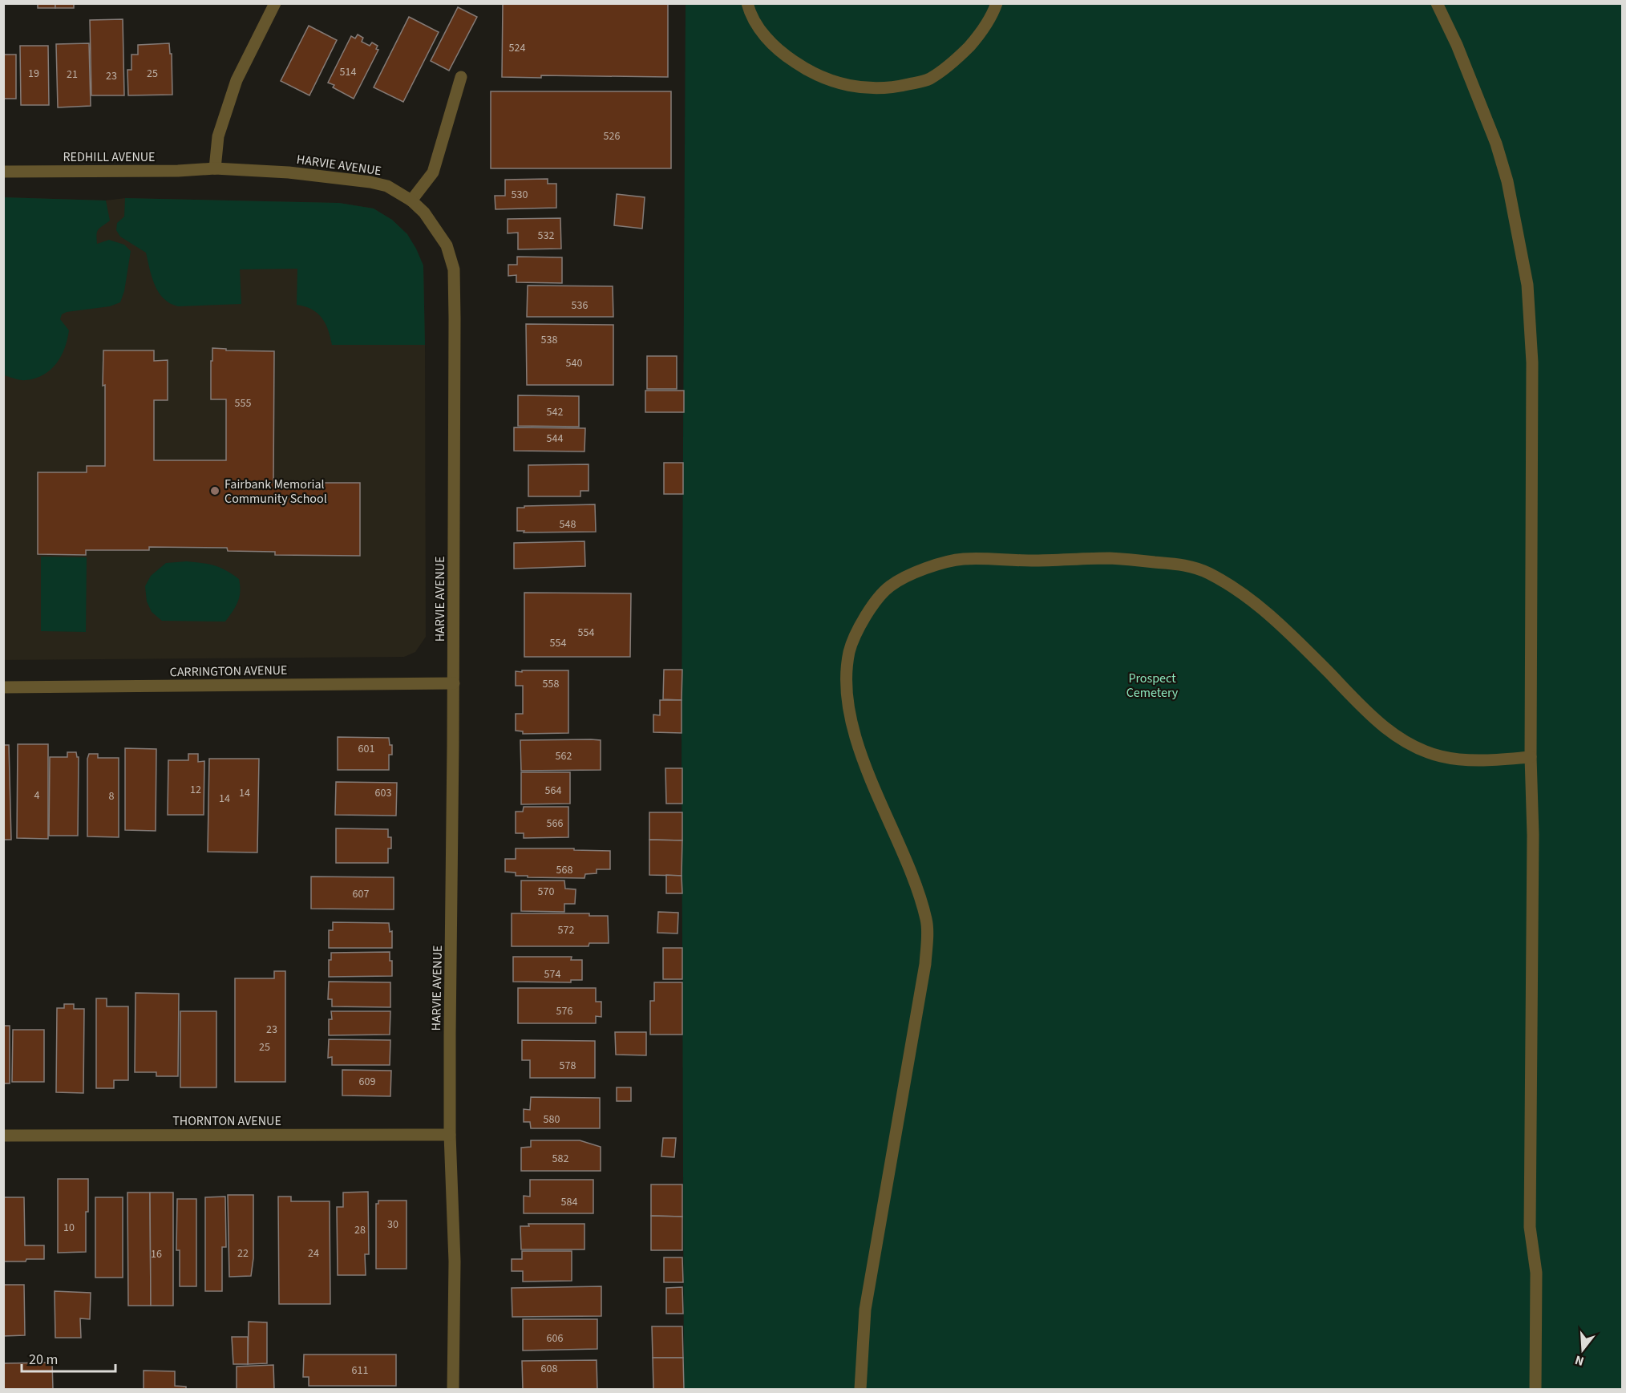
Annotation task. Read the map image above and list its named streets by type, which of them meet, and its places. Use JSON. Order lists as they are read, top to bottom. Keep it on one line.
{"streets":{"street":["REDHILL AVENUE","HARVIE AVENUE","CARRINGTON AVENUE","THORNTON AVENUE"]},"crossings":[["REDHILL AVENUE","HARVIE AVENUE"],["HARVIE AVENUE","CARRINGTON AVENUE"],["HARVIE AVENUE","THORNTON AVENUE"]],"parks":["Prospect Cemetery"],"places":["Fairbank Memorial Community School"],"house_numbers":["524","514","19","25","21","23","526","530","532","536","538","540","555","542","544","548","554","554","558","601","562","12","564","14","603","4","8","14","566","568","570","607","572","574","576","23","25","578","609","580","582","584","30","10","28","22","24","16","606","608","611"],"scale_bar":"20 m","north":"bottom"}
